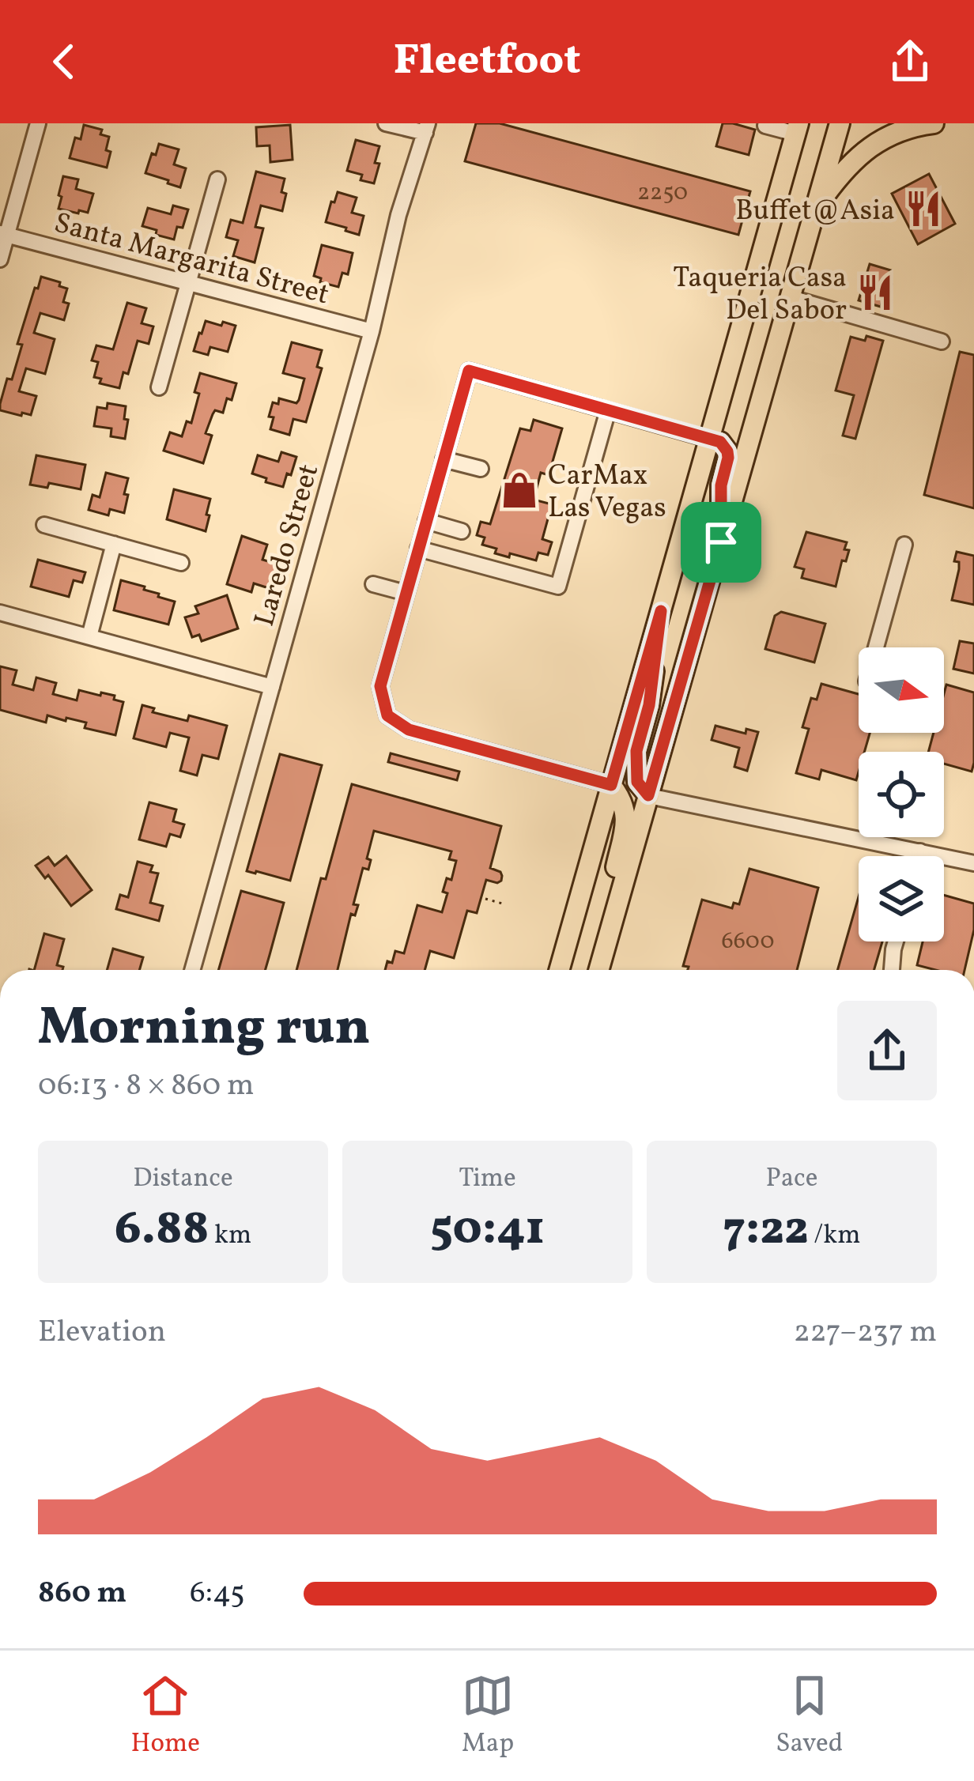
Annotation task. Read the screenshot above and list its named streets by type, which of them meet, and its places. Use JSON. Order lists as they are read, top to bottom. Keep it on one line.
{"streets":{"street":["Santa Margarita Street","Laredo Street"]},"crossings":[["Santa Margarita Street","Laredo Street"]],"places":{"restaurant":["Buffet@Asia","Taqueria Casa Del Sabor"],"shop":["CarMax Las Vegas"]},"house_numbers":["2250","6600"],"north":"right","page":{"header":"Fleetfoot","heading":["Morning run","06:13 · 8 × 860 m"],"stats":[["Distance","6.88 km"],["Time","50:41"],["Pace","7:22 /km"]],"chart":["Elevation","227–237 m"],"list":[{"name":"860 m","note":"6:45"}],"tabs":["Home","Map","Saved"]}}
